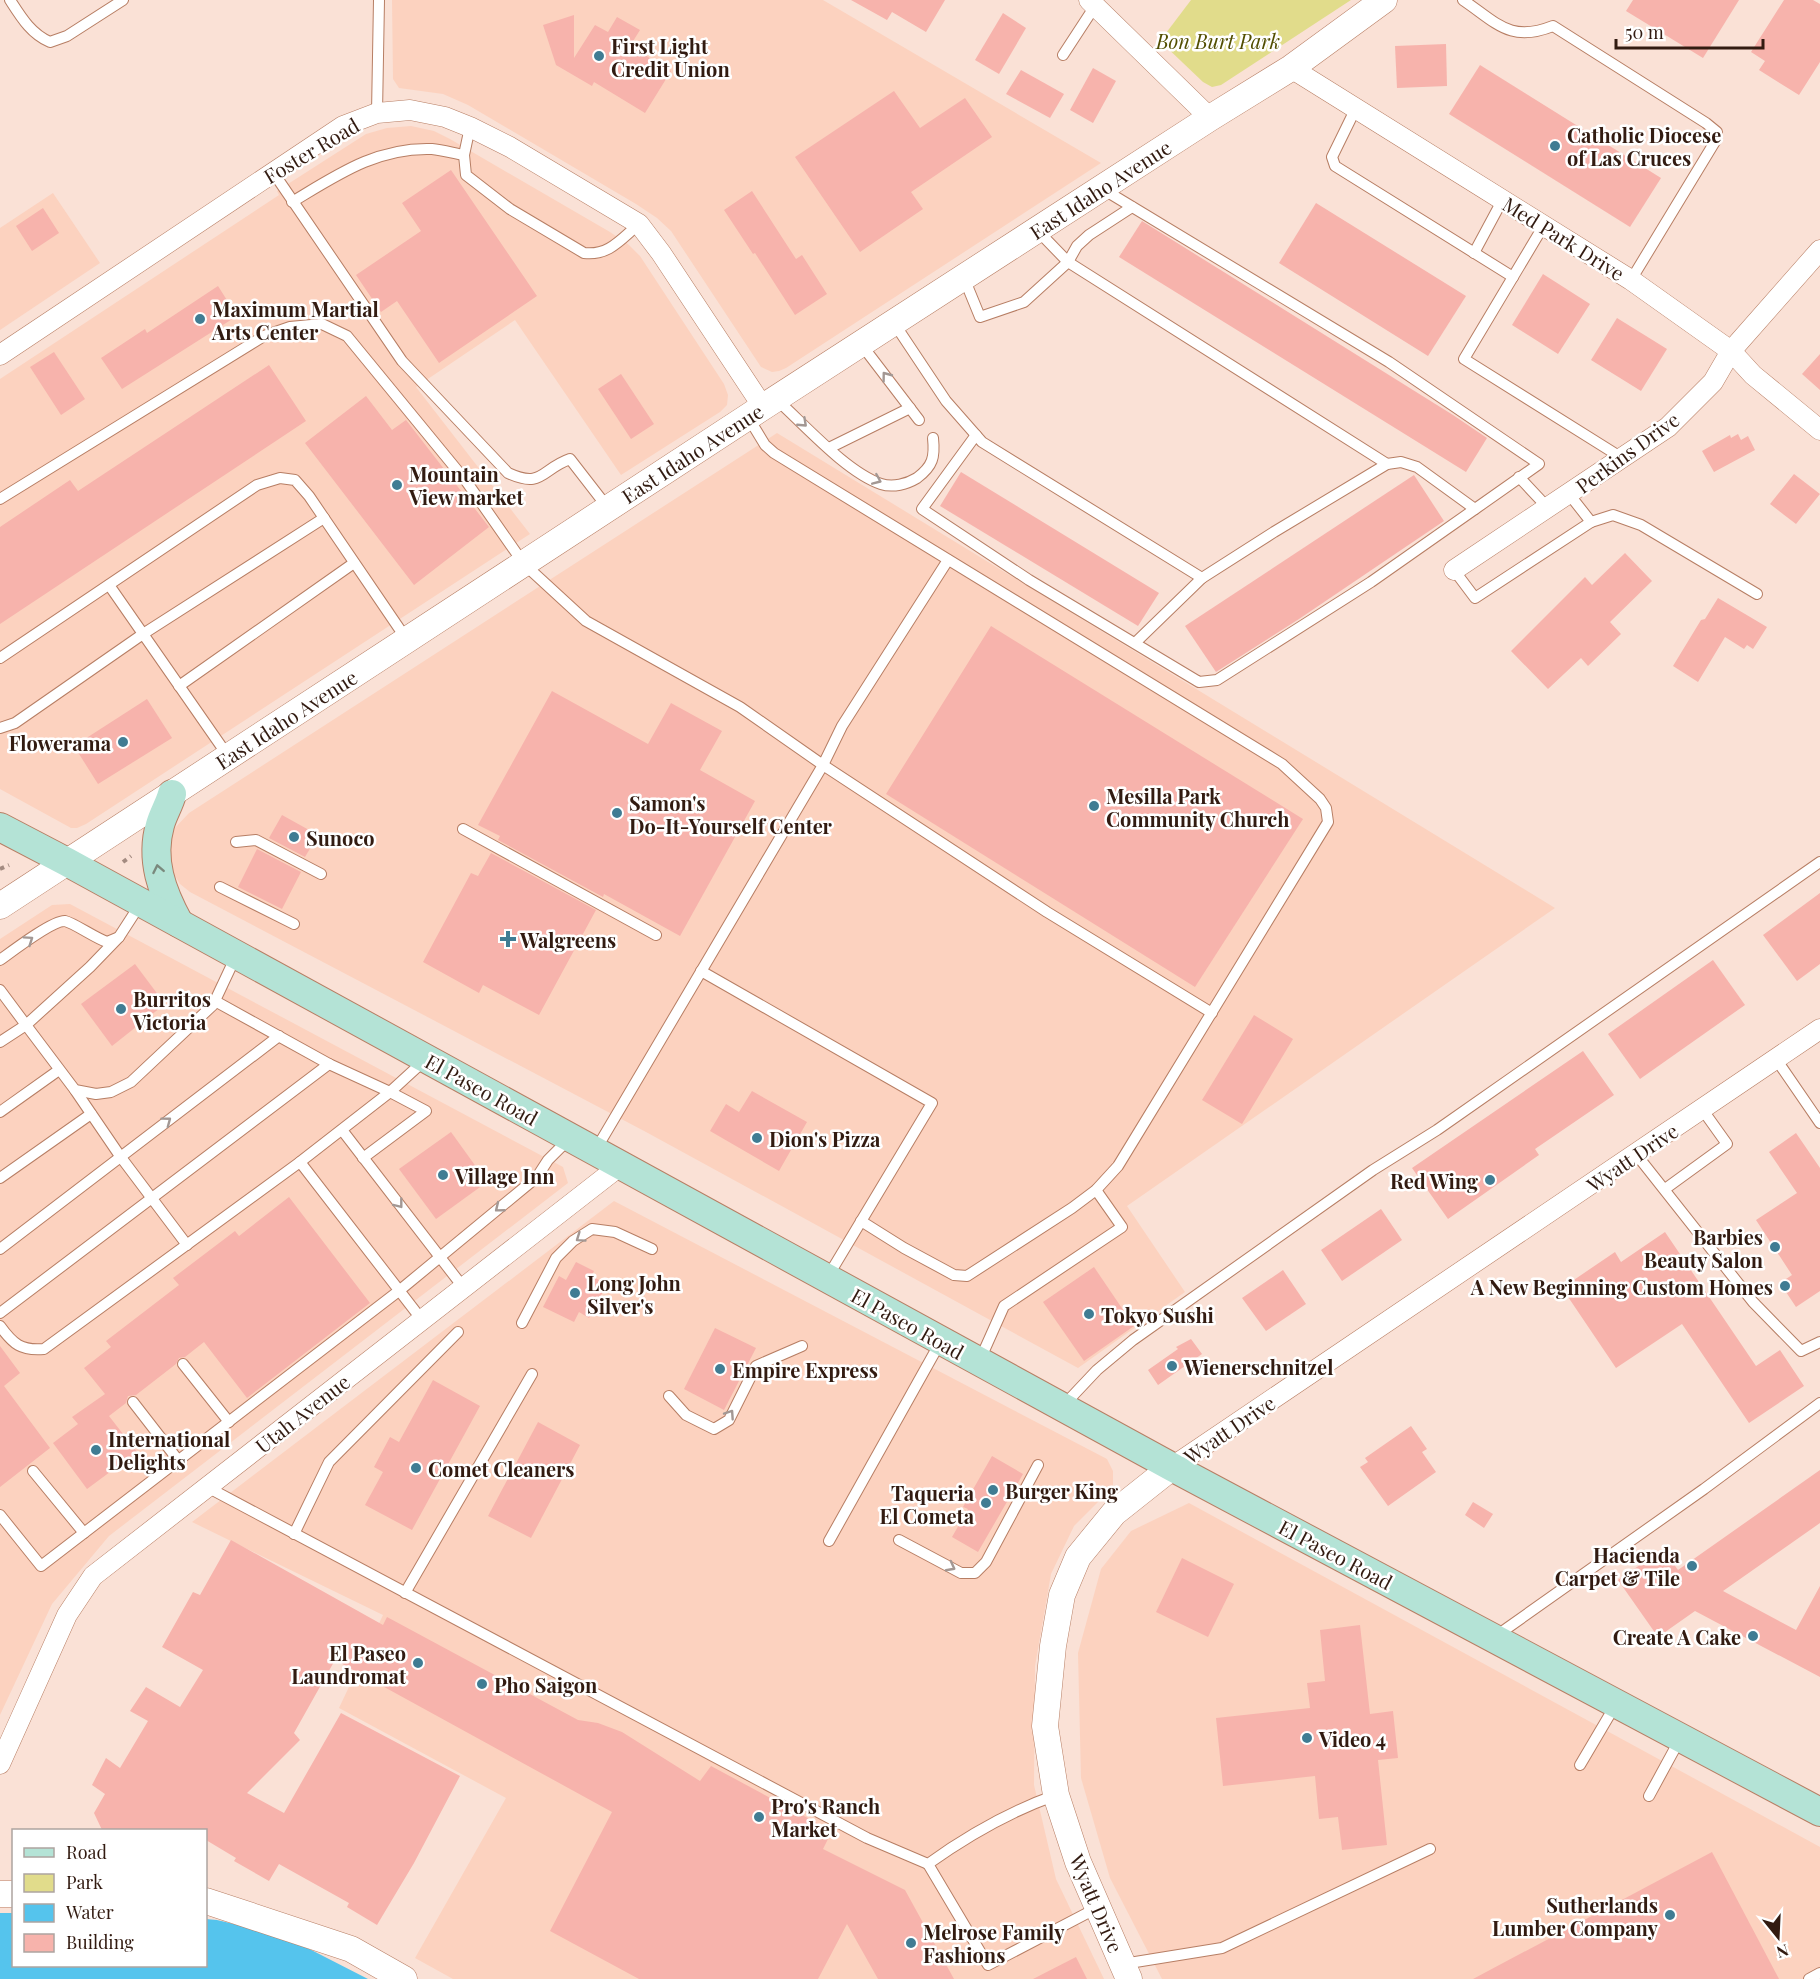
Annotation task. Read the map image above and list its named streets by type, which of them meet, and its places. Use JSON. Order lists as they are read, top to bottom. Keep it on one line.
{"streets":{"main road":["El Paseo Road"],"street":["Foster Road","East Idaho Avenue","Med Park Drive","Perkins Drive","Wyatt Drive","Utah Avenue"]},"crossings":[["Foster Road","East Idaho Avenue"],["East Idaho Avenue","Med Park Drive"],["East Idaho Avenue","El Paseo Road"],["Med Park Drive","Perkins Drive"],["El Paseo Road","Wyatt Drive"],["El Paseo Road","Utah Avenue"]],"parks":["Bon Burt Park"],"places":{"other":["First Light Credit Union","Catholic Diocese of Las Cruces","Maximum Martial Arts Center","Mountain View market","Flowerama","Mesilla Park Community Church","Samon's Do-It-Yourself Center","Sunoco","Burritos Victoria","Dion's Pizza","Village Inn","Red Wing","Barbies Beauty Salon","A New Beginning Custom Homes","Long John Silver's","Tokyo Sushi","Wienerschnitzel","Empire Express","International Delights","Comet Cleaners","Burger King","Taqueria El Cometa","Hacienda Carpet & Tile","Create A Cake","El Paseo Laundromat","Pho Saigon","Video 4","Pro's Ranch Market","Sutherlands Lumber Company","Melrose Family Fashions"],"health":["Walgreens"]},"legend":["Road","Park","Water","Building"],"scale_bar":"50 m","north":"bottom"}
